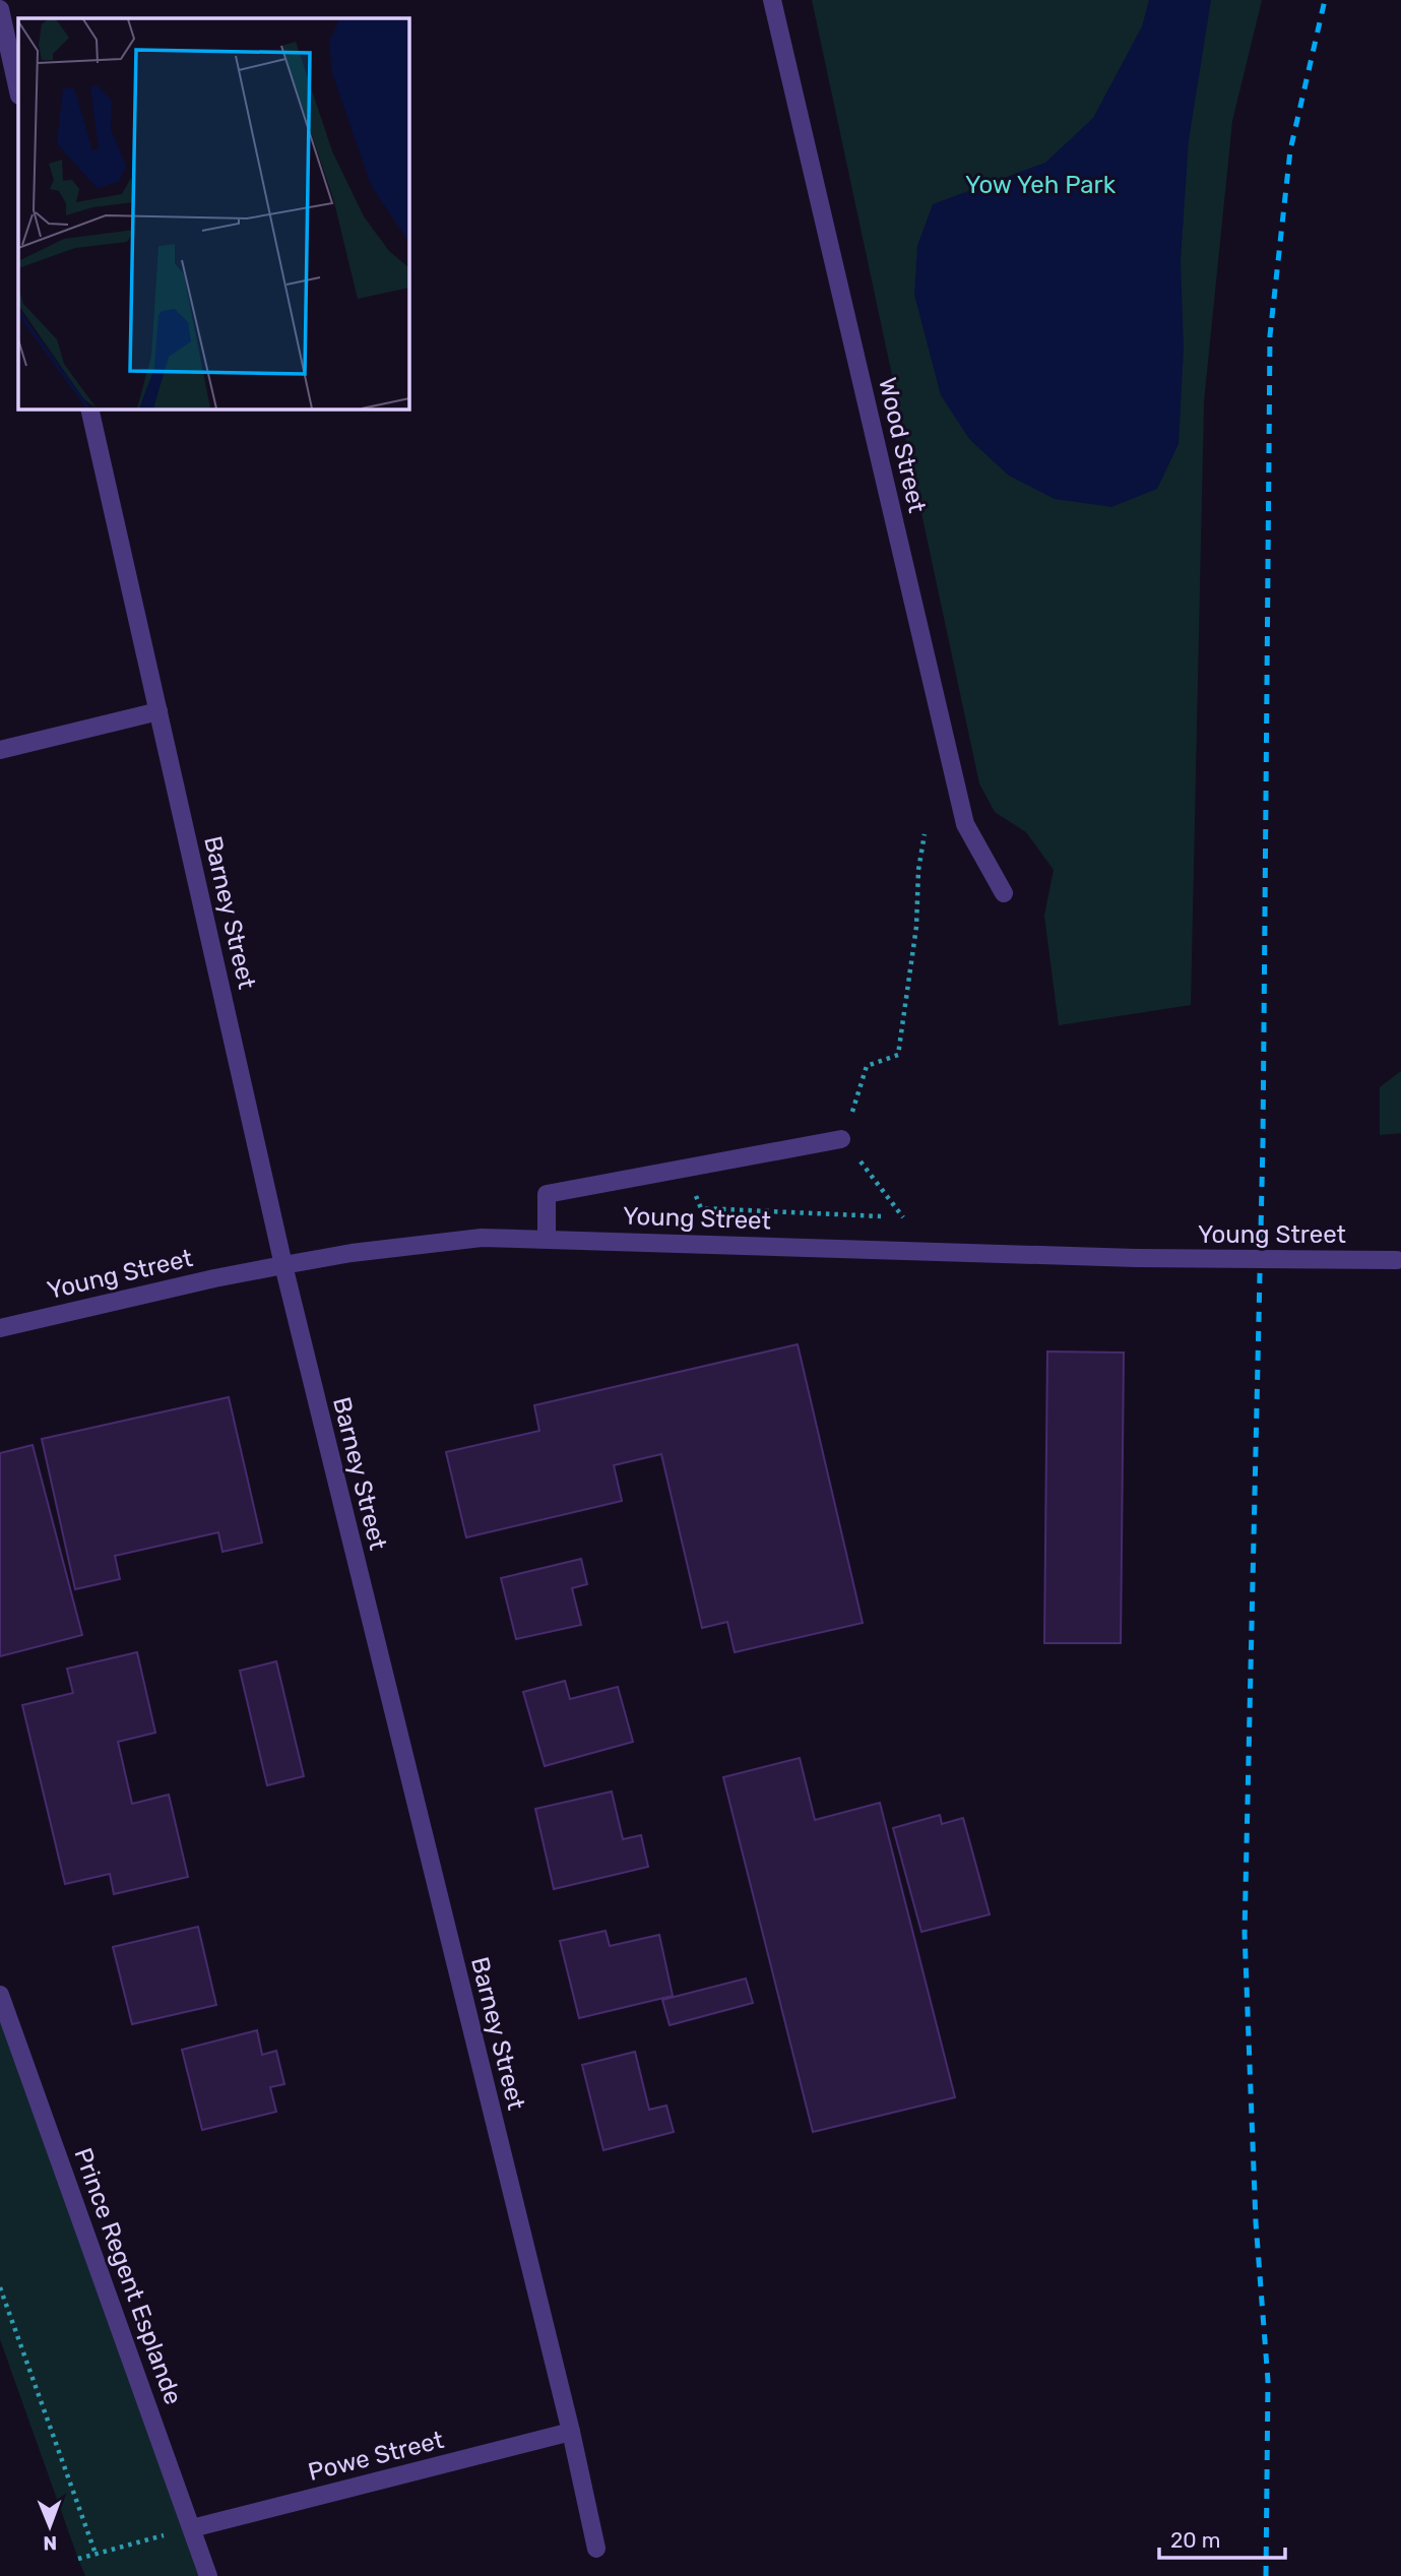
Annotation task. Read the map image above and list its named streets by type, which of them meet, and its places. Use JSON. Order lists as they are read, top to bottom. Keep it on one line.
{"streets":{"street":["Wood Street","Barney Street","Young Street","Prince Regent Esplande","Powe Street"]},"crossings":[["Barney Street","Young Street"],["Barney Street","Powe Street"],["Prince Regent Esplande","Powe Street"]],"parks":["Yow Yeh Park"],"scale_bar":"20 m","north":"bottom"}
